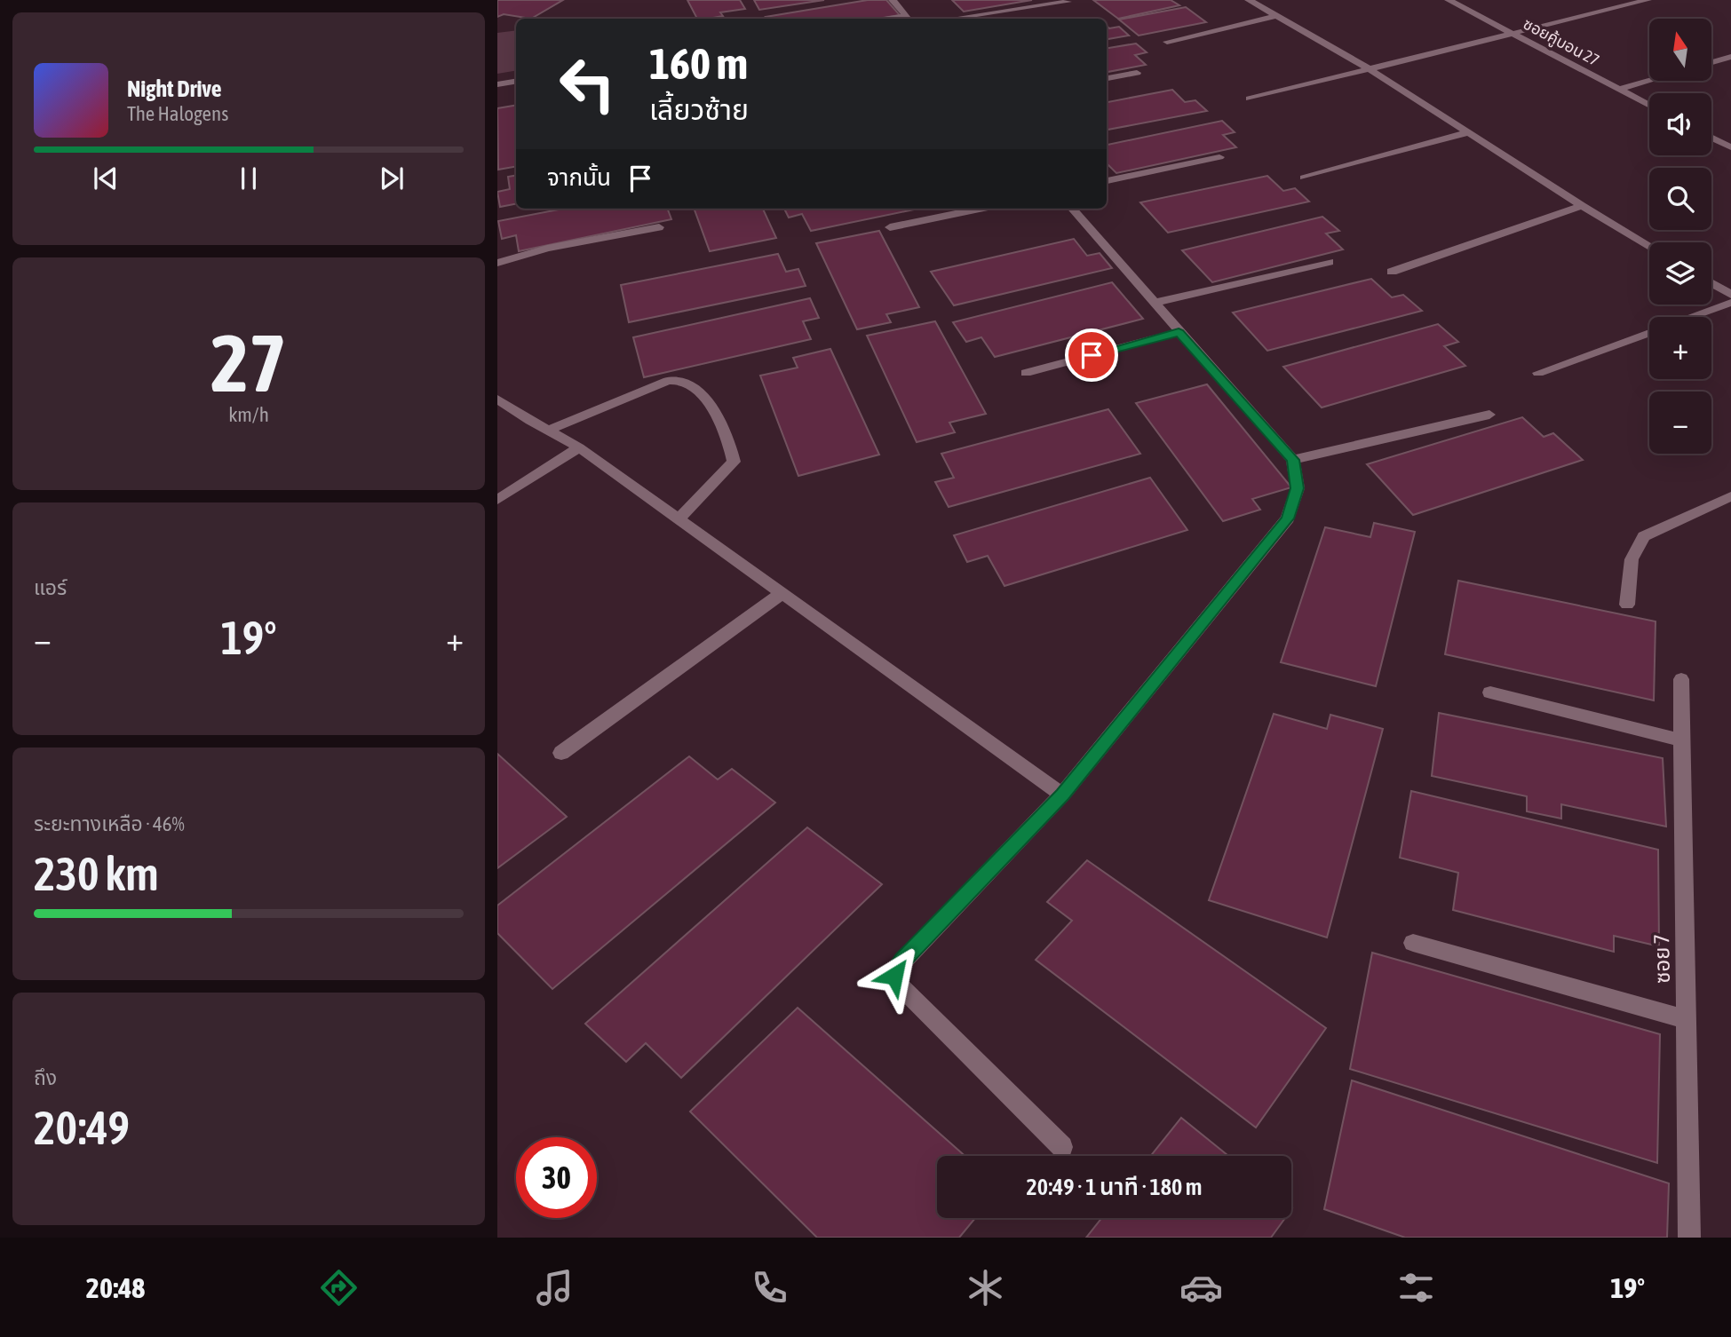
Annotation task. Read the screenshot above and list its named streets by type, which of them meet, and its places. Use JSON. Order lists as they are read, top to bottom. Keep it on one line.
{"streets":{"street":["ซอยคู้บอน 27","ซอย 7"]},"north":"top","page":{"map_buttons":["+","−"],"turn":["160 m","เลี้ยวซ้าย"],"song":["Night Drive","The Halogens"],"then":"จากนั้น","tile":[["27","km/h"],"แอร์",["ระยะทางเหลือ · 46%","230 km"],["ถึง","20:49"]],"heat":["−","19°","+"],"limit":"30","trip":"20:49 · 1 นาที · 180 m","tabs":["20:48","19°"]}}
